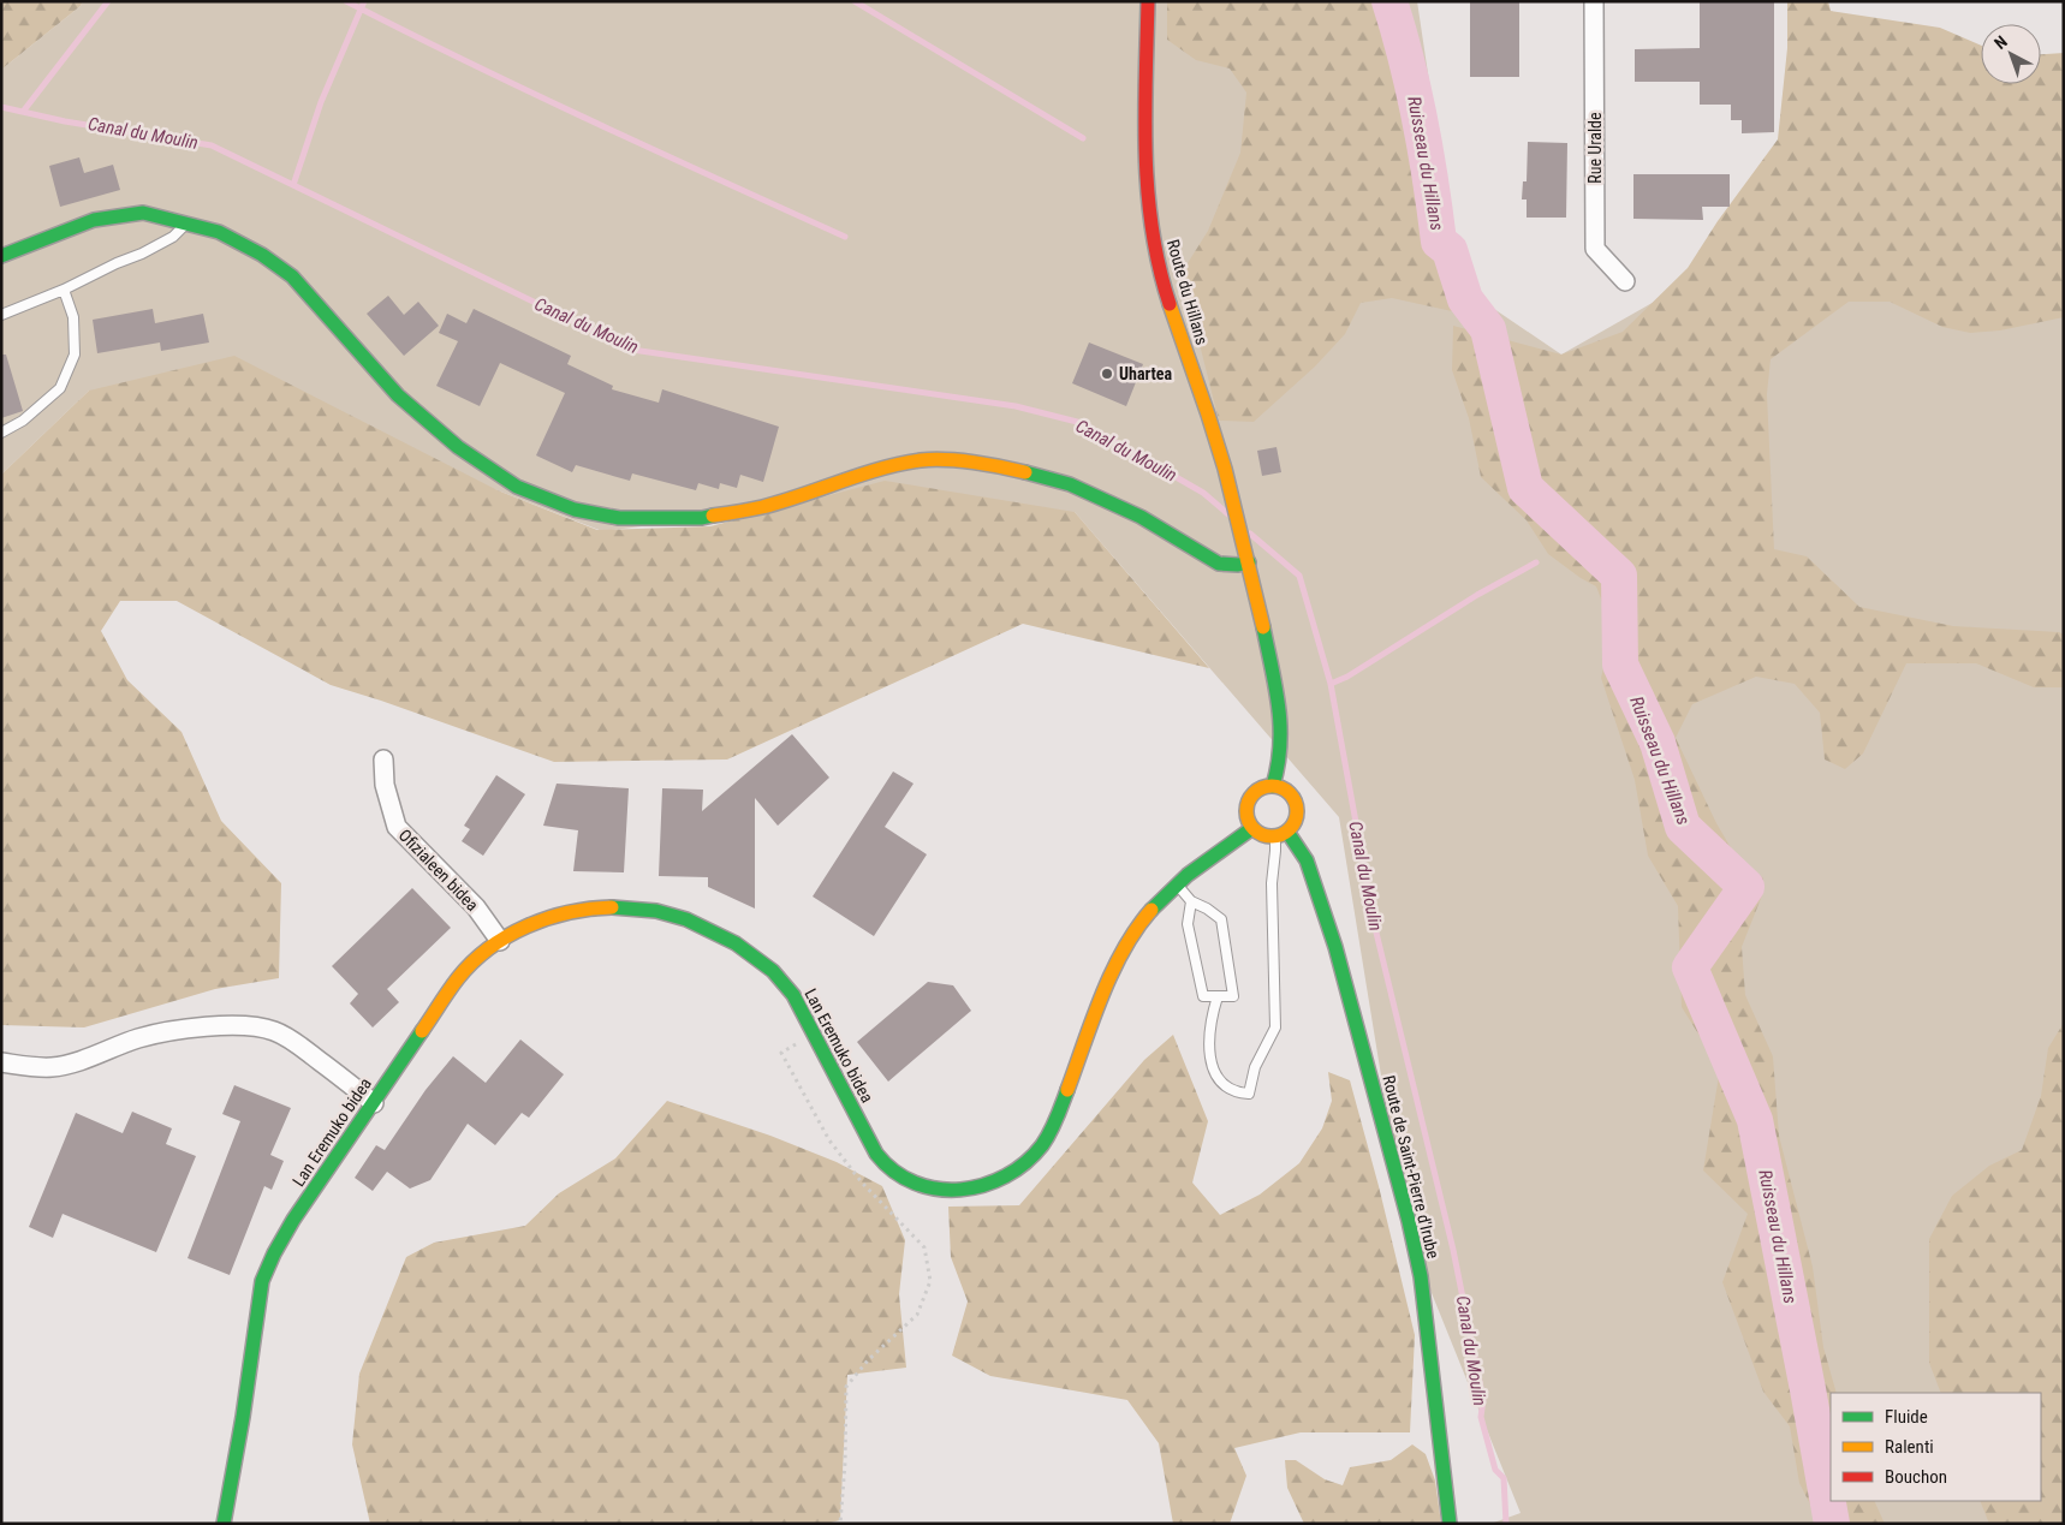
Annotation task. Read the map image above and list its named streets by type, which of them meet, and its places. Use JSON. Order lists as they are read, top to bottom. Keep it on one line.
{"streets":{"street":["Rue Uralde","Route du Hillans","Ofizialeen bidea","Lan Eremuko bidea","Route de Saint-Pierre d'Irube"]},"crossings":[["Ofizialeen bidea","Lan Eremuko bidea"],["Lan Eremuko bidea","Route de Saint-Pierre d'Irube"]],"water":["Canal du Moulin","Ruisseau du Hillans"],"places":["Uhartea"],"legend":["Fluide","Ralenti","Bouchon"],"north":"top left"}
